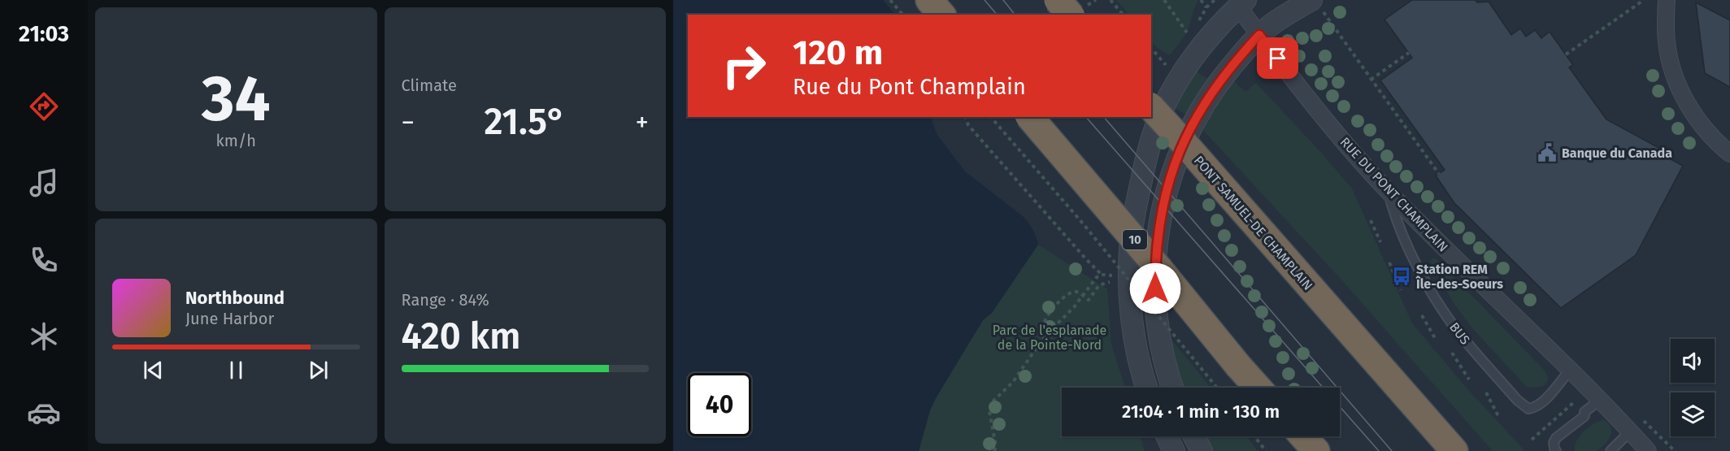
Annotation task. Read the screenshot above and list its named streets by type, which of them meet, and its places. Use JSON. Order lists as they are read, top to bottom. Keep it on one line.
{"streets":{"highway":["PONT SAMUEL-DE CHAMPLAIN","10"],"street":["RUE DU PONT CHAMPLAIN"],"lane":["BUS"]},"crossings":[["RUE DU PONT CHAMPLAIN","BUS"]],"parks":["Parc de l'esplanade de la Pointe-Nord"],"places":{"public building":["Banque du Canada"],"bus stop":["Station REM Île-des-Soeurs"]},"page":{"tabs":"21:03","tile":[["34","km/h"],"Climate",["Range · 84%","420 km"]],"turn":["120 m","Rue du Pont Champlain"],"heat":["−","21.5°","+"],"song":["Northbound","June Harbor"],"limit":"40","trip":"21:04 · 1 min · 130 m"}}
